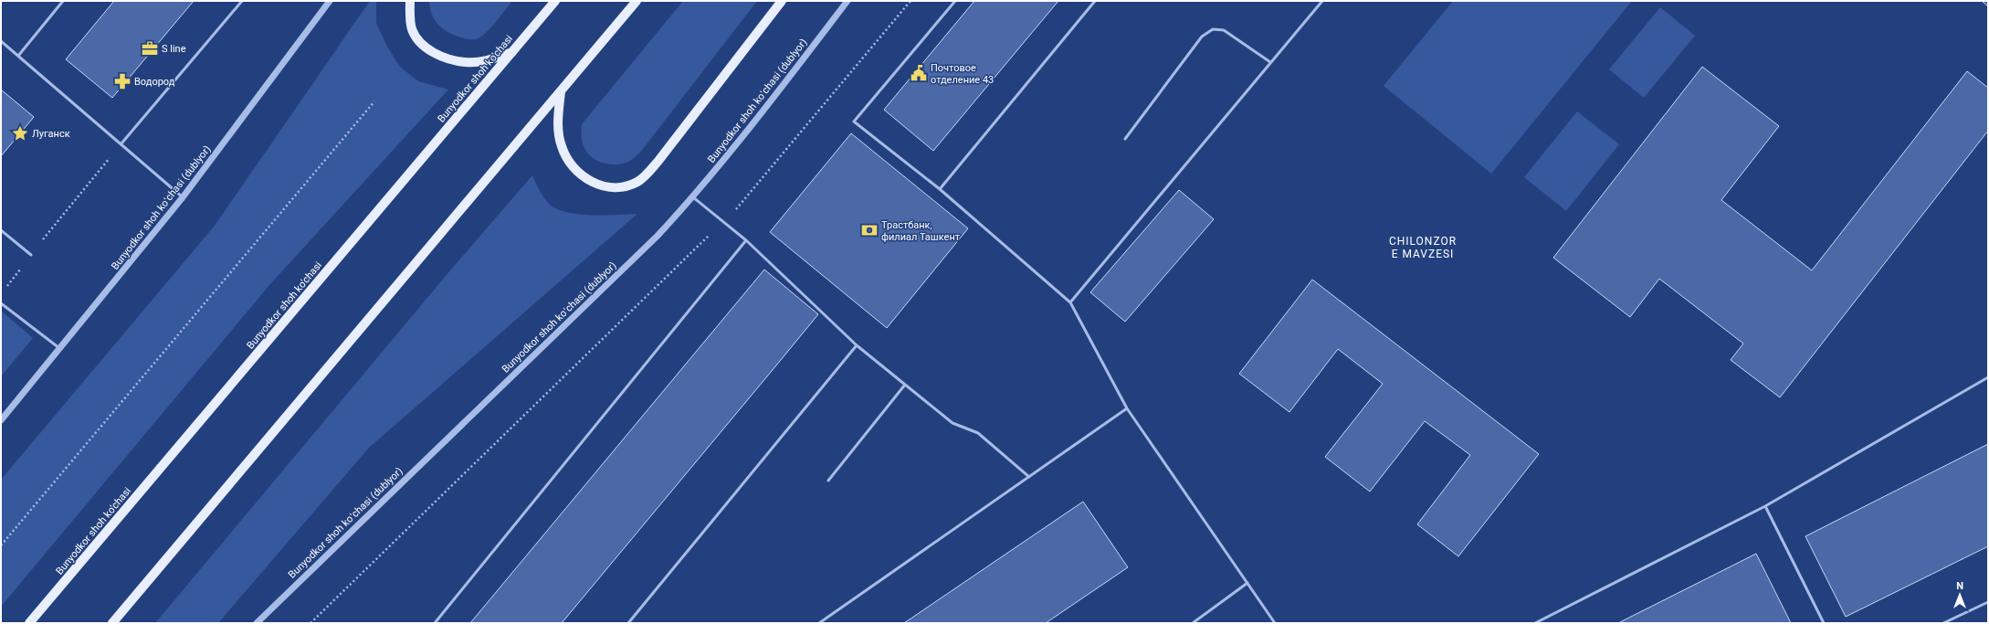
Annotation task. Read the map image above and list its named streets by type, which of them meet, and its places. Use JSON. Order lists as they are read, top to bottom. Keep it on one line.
{"streets":{"main road":["Bunyodkor shoh ko'chasi"],"street":["Bunyodkor shoh koʻchasi (dublyor)"]},"districts":["CHILONZOR E MAVZESI"],"places":{"office":["S line"],"public building":["Почтовое отделение 43"],"pharmacy":["Водород"],"place":["Луганск"],"bank":["Трастбанк, филиал Ташкент"]},"north":"top"}
